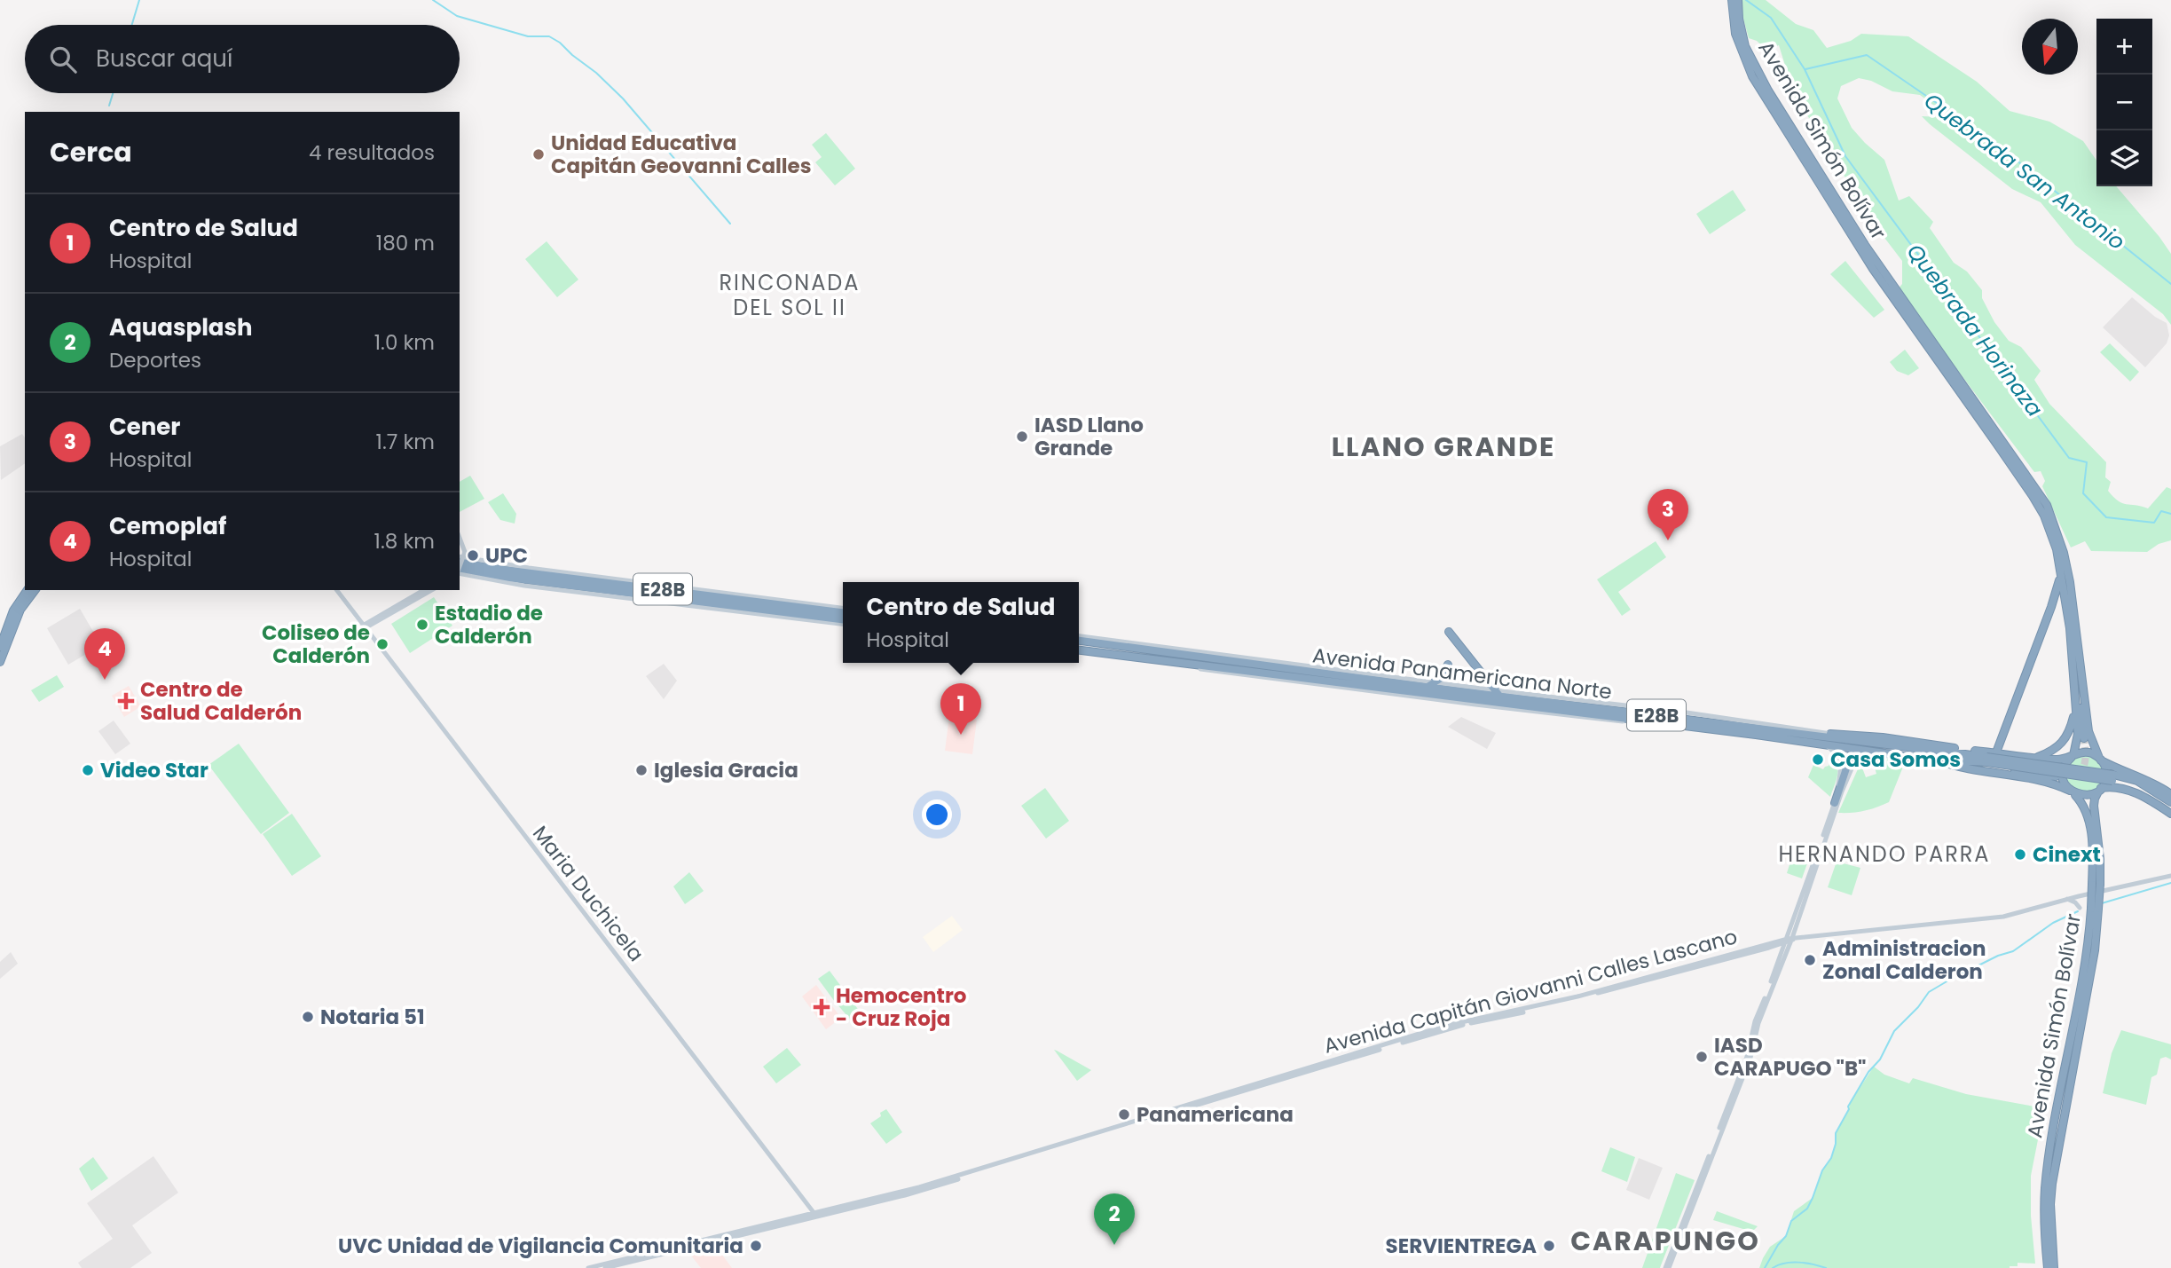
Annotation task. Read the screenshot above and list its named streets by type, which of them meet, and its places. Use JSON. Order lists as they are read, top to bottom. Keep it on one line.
{"streets":{"highway":["Avenida Simón Bolívar","E28B","Avenida Panamericana Norte"],"main road":["Maria Duchicela","Avenida Capitán Giovanni Calles Lascano"]},"crossings":[["Maria Duchicela","Avenida Capitán Giovanni Calles Lascano"]],"districts":["RINCONADA DEL SOL II","LLANO GRANDE","HERNANDO PARRA","CARAPUNGO"],"water":["Quebrada San Antonio","Quebrada Horinaza"],"places":{"other":["Unidad Educativa Capitán Geovanni Calles","IASD Llano Grande","UPC","Estadio de Calderón","Coliseo de Calderón","Casa Somos","Video Star","Iglesia Gracia","Cinext","Administracion Zonal Calderon","Notaria 51","IASD CARAPUGO \"B\"","Panamericana","UVC Unidad de Vigilancia Comunitaria","SERVIENTREGA"],"health":["Centro de Salud Calderón","Hemocentro - Cruz Roja"]},"north":"bottom","page":{"map_buttons":["+","−"],"search":"Buscar aquí","heading":["Cerca","4 resultados"],"list":[{"mark":"1","name":"Centro de Salud","note":"Hospital","value":"180 m"},{"mark":"2","name":"Aquasplash","note":"Deportes","value":"1.0 km"},{"mark":"3","name":"Cener","note":"Hospital","value":"1.7 km"},{"mark":"4","name":"Cemoplaf","note":"Hospital","value":"1.8 km"}],"pins":["3","4","1","2"],"popup":["Centro de Salud","Hospital"]}}
